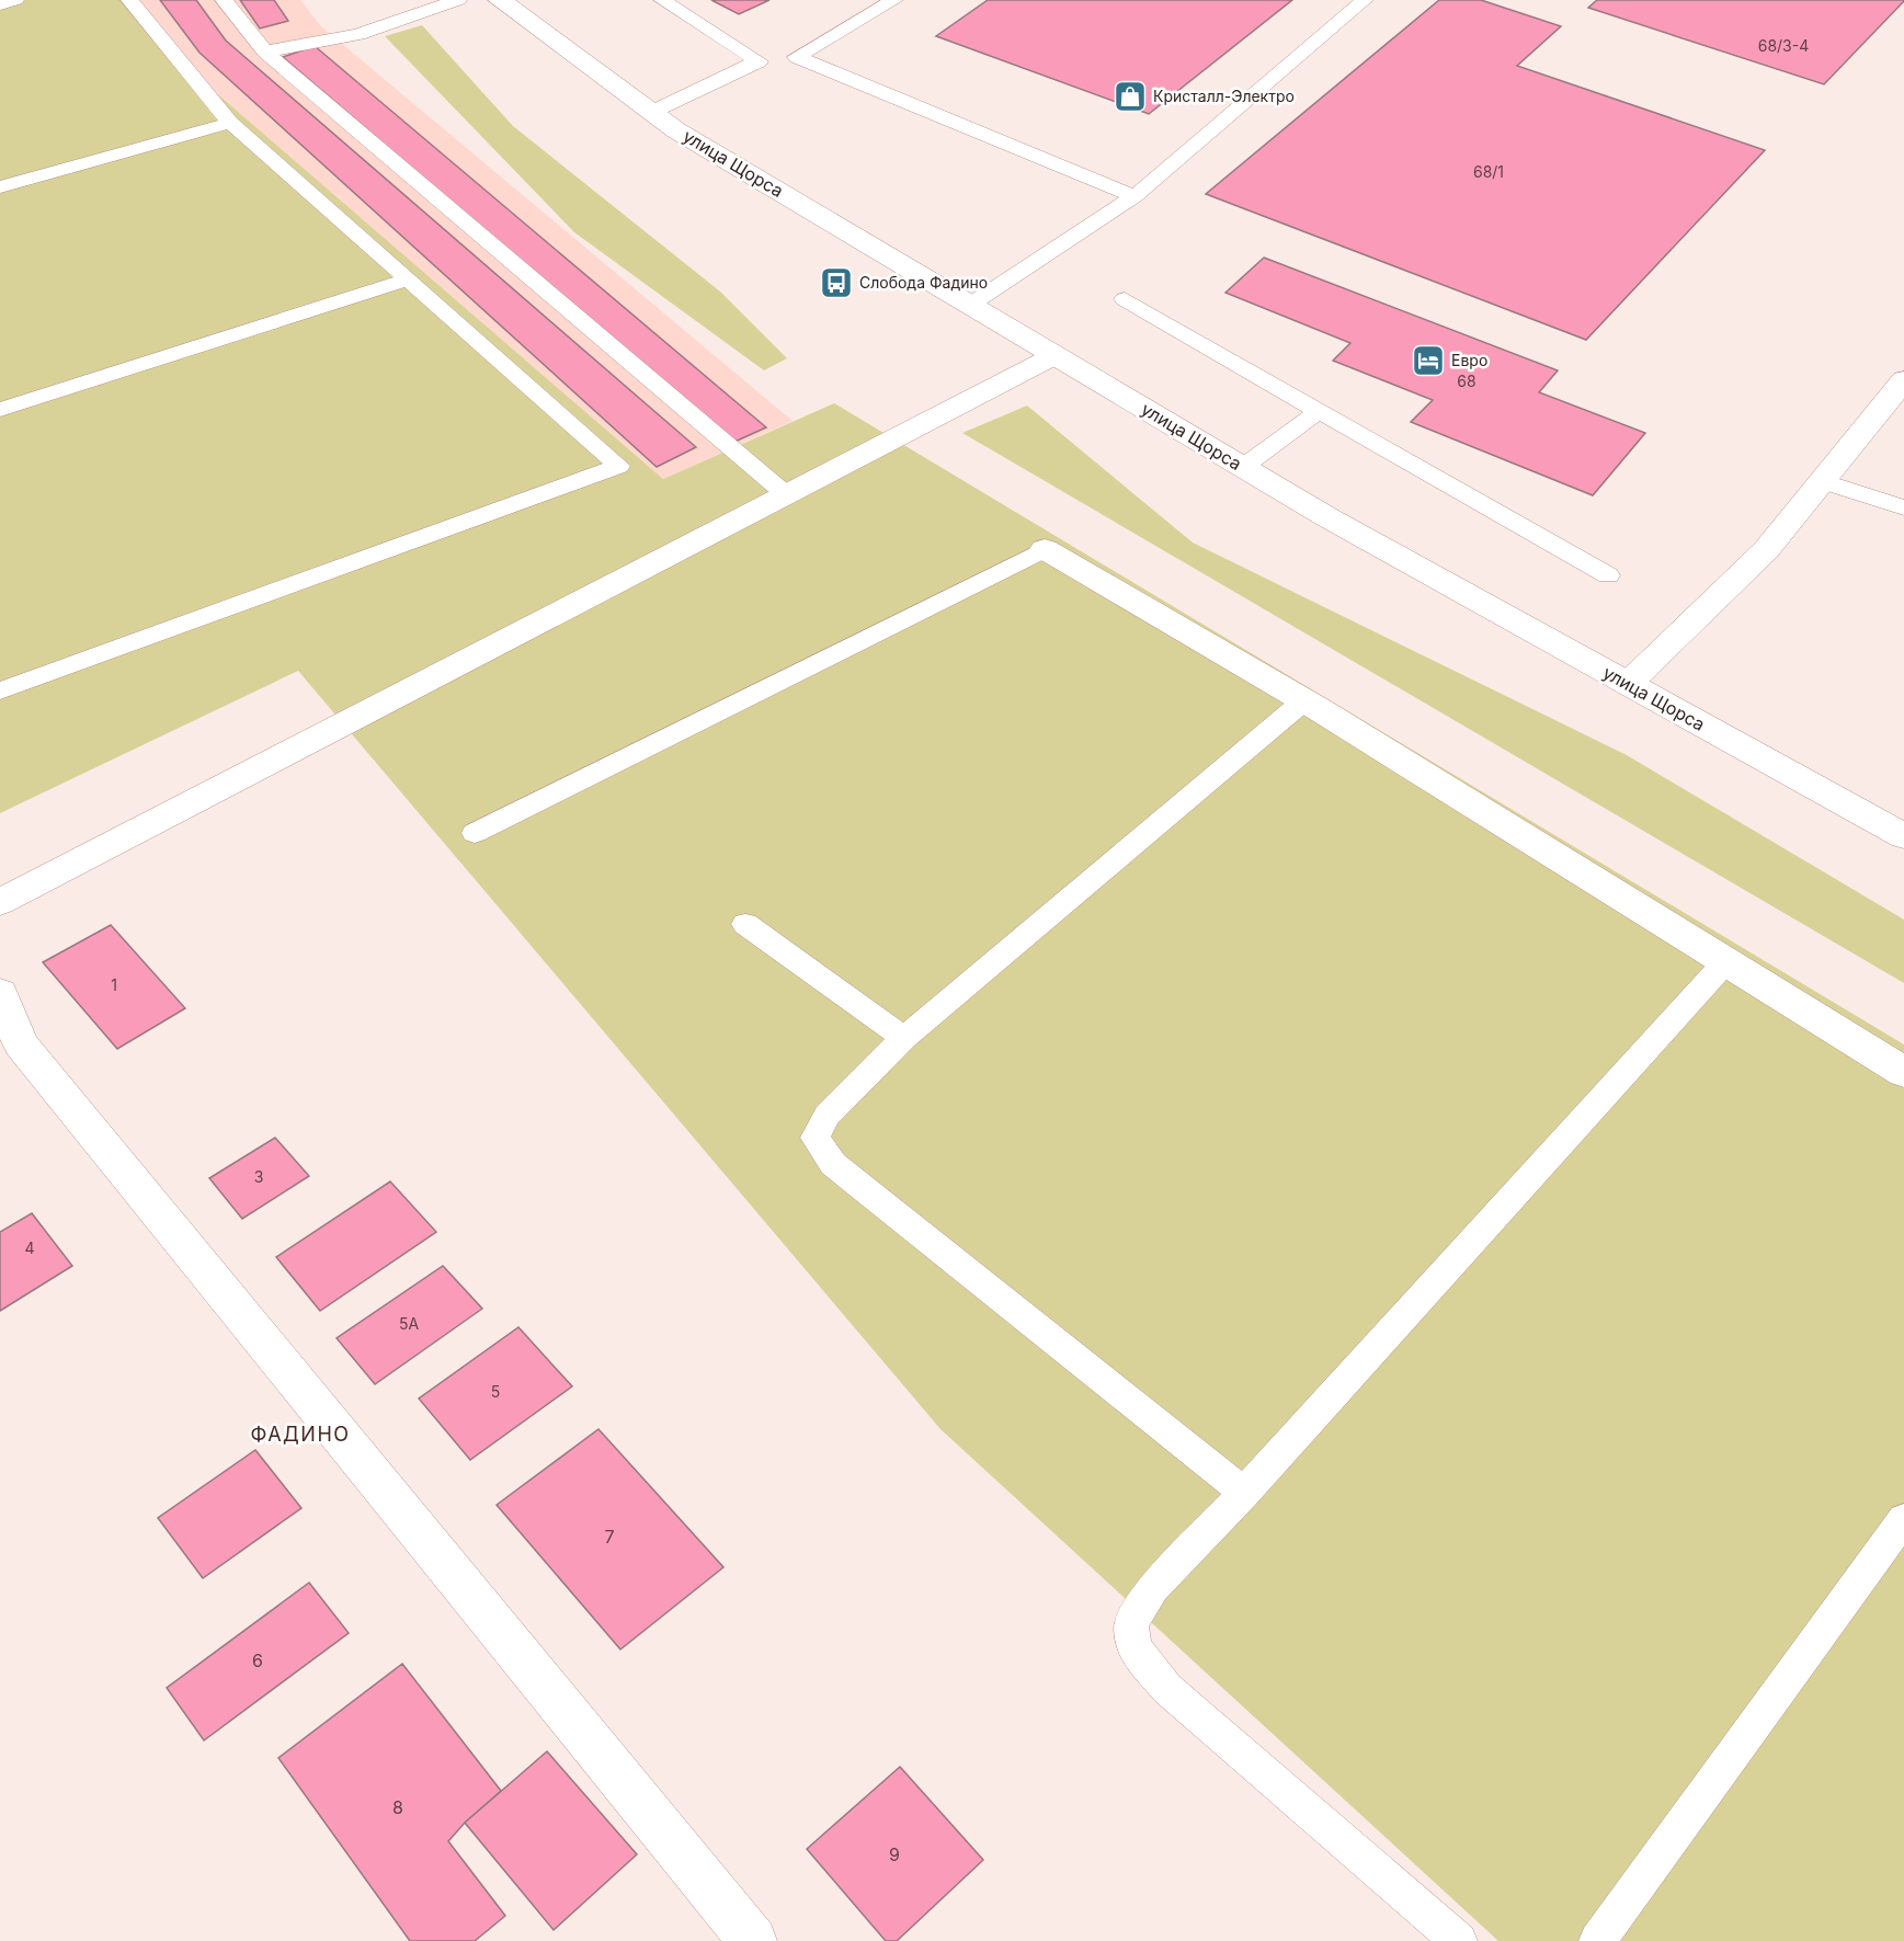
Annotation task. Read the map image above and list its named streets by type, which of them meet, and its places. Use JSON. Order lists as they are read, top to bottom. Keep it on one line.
{"streets":{"street":["улица Щорса"]},"districts":["ФАДИНО"],"places":{"shop":["Кристалл-Электро"],"bus stop":["Слобода Фадино"],"hotel":["Евро"]},"house_numbers":["68/3-4","68/1","68","1","3","4","5А","5","7","6","8","9"]}
